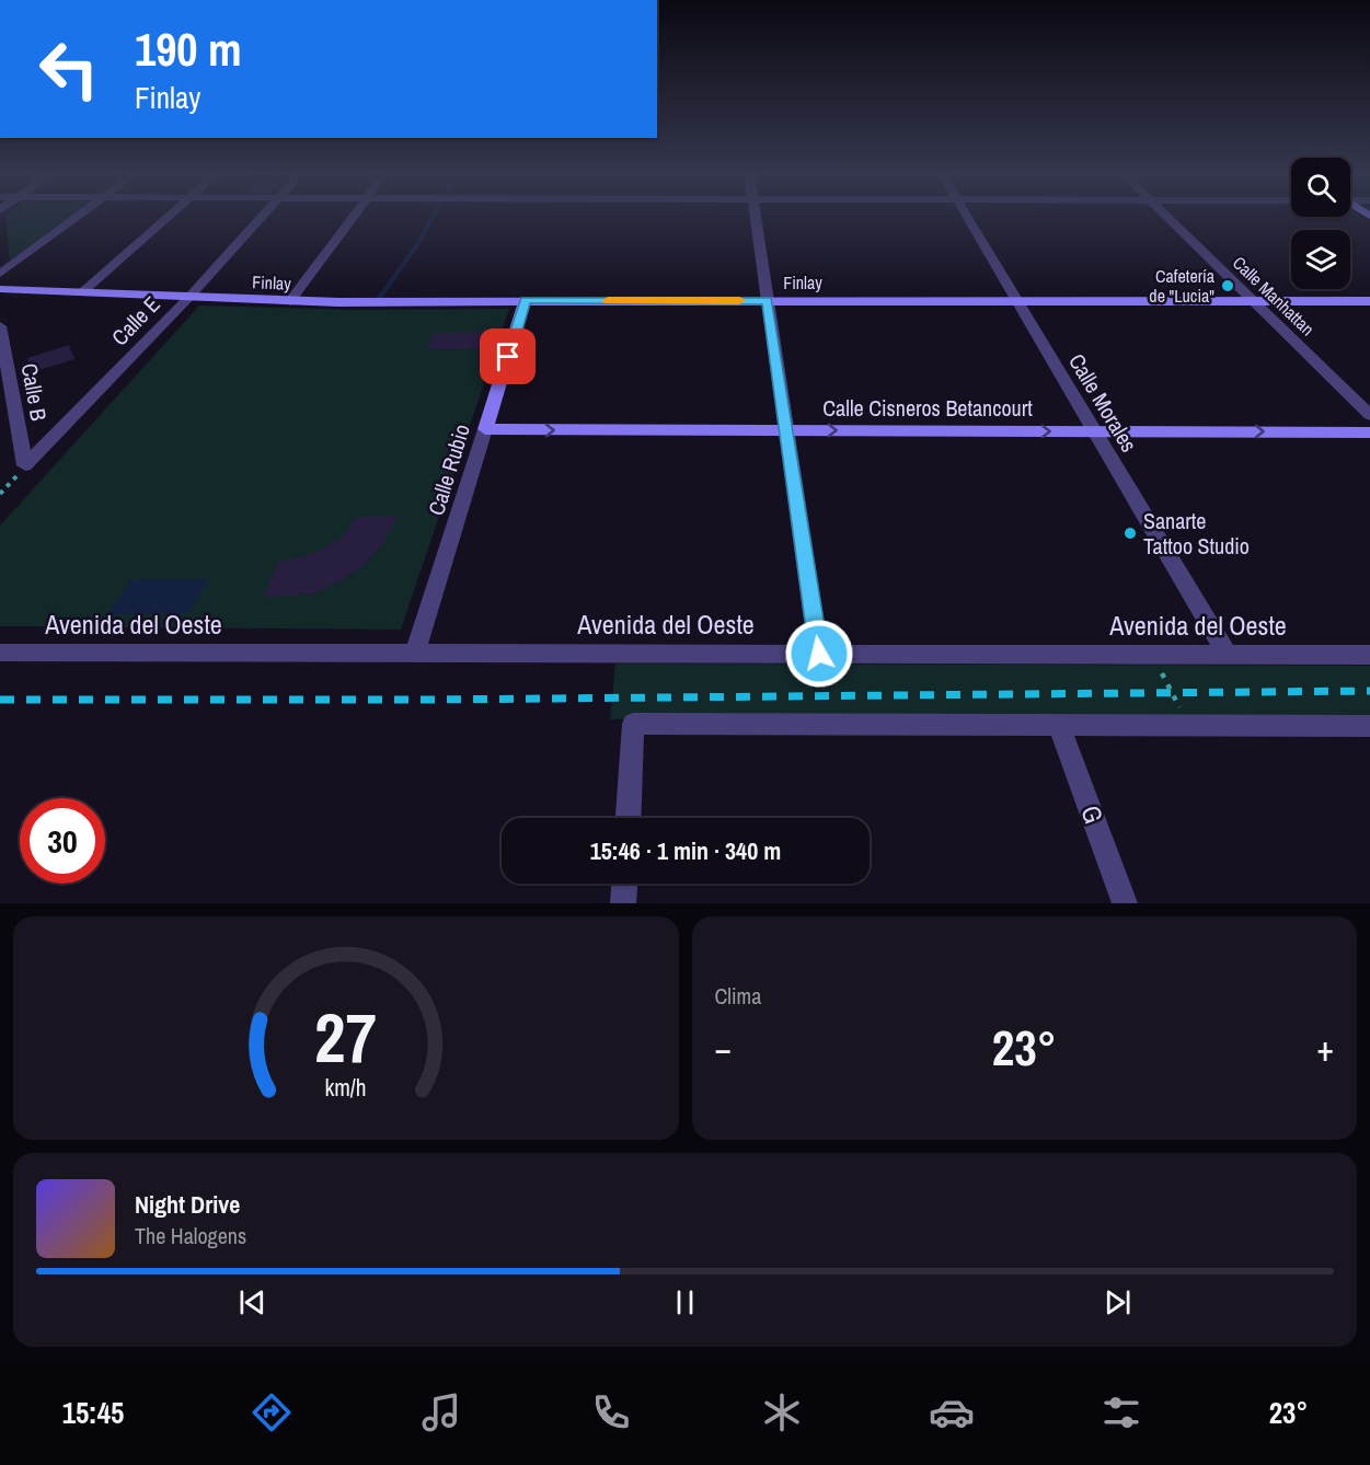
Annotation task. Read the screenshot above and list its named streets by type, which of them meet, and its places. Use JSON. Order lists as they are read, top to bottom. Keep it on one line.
{"streets":{"street":["Finlay","Calle Manhattan","Calle E","Calle B","Calle Morales","Calle Cisneros Betancourt","Calle Rubio","Avenida del Oeste","G"]},"crossings":[["Finlay","Calle Manhattan"],["Finlay","Calle E"],["Finlay","Calle Morales"],["Finlay","Calle Rubio"],["Calle E","Calle B"],["Calle Morales","Calle Cisneros Betancourt"],["Calle Morales","Avenida del Oeste"],["Calle Cisneros Betancourt","Calle Rubio"],["Calle Rubio","Avenida del Oeste"]],"one_way":["Calle Cisneros Betancourt"],"places":["Cafetería de \"Lucia\"","Sanarte Tattoo Studio"],"page":{"turn":["190 m","Finlay"],"limit":"30","trip":"15:46 · 1 min · 340 m","tile":"Clima","heat":["−","23°","+"],"song":["Night Drive","The Halogens"],"tabs":["15:45","23°"],"gauge":["27","km/h"]}}
